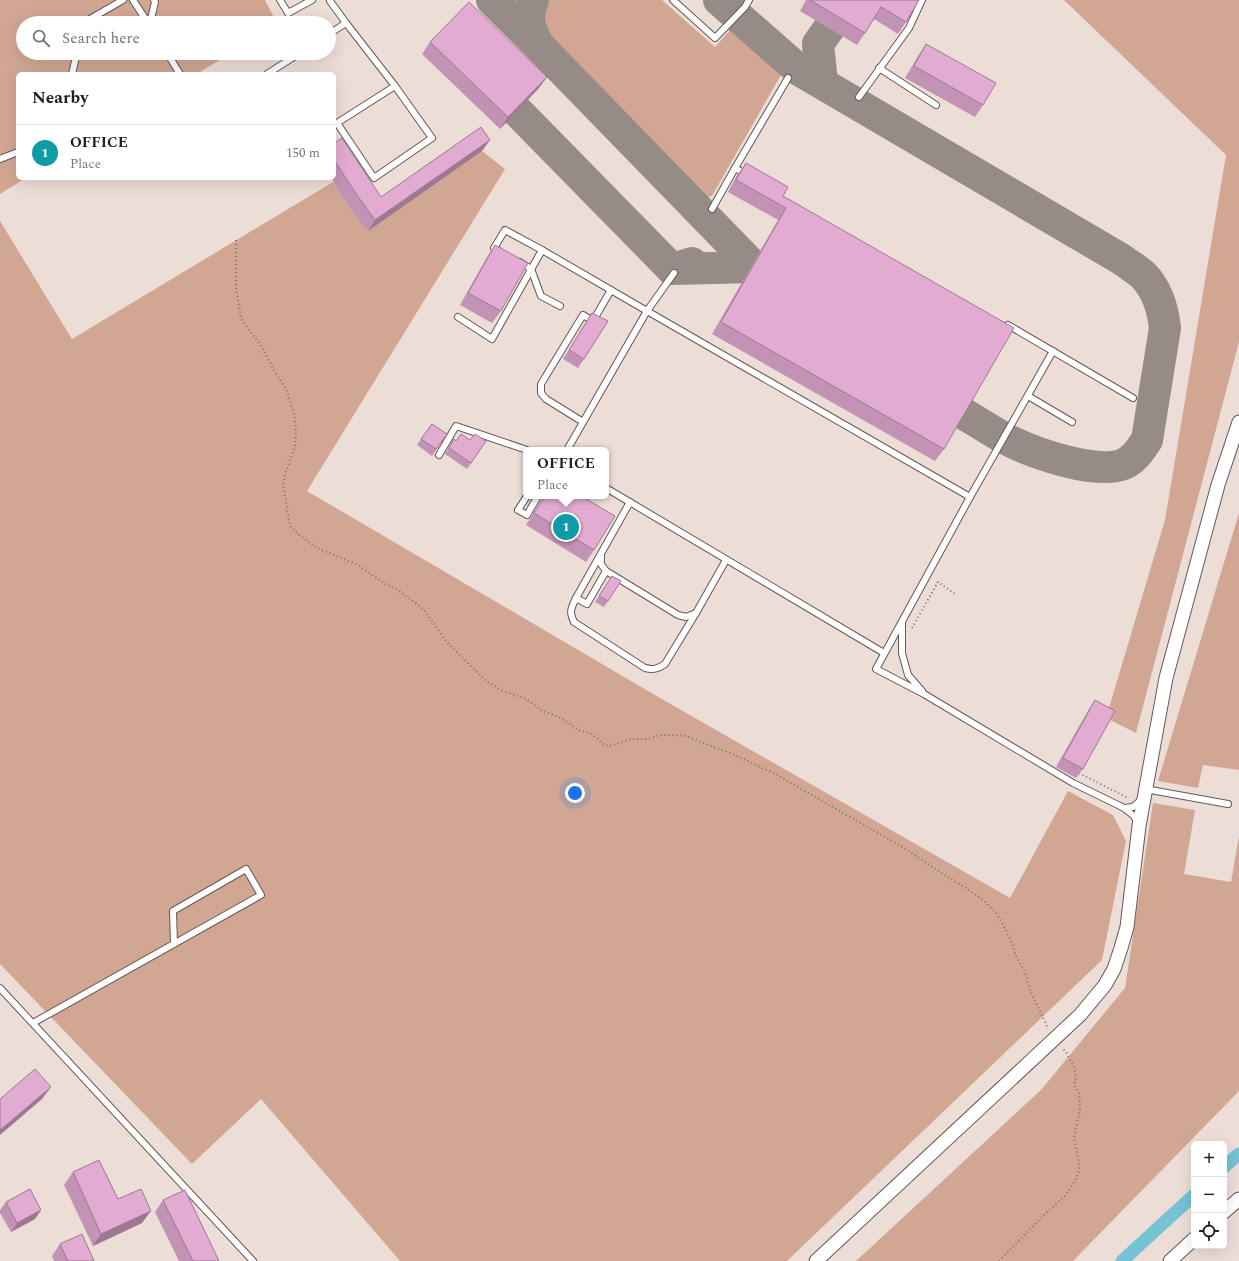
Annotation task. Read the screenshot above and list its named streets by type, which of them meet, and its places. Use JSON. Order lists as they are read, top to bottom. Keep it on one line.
{"page":{"search":"Search here","heading":"Nearby","list":[{"mark":"1","name":"OFFICE","note":"Place","value":"150 m"}],"popup":["OFFICE","Place"],"pins":"1","map_buttons":["+","−"]}}
